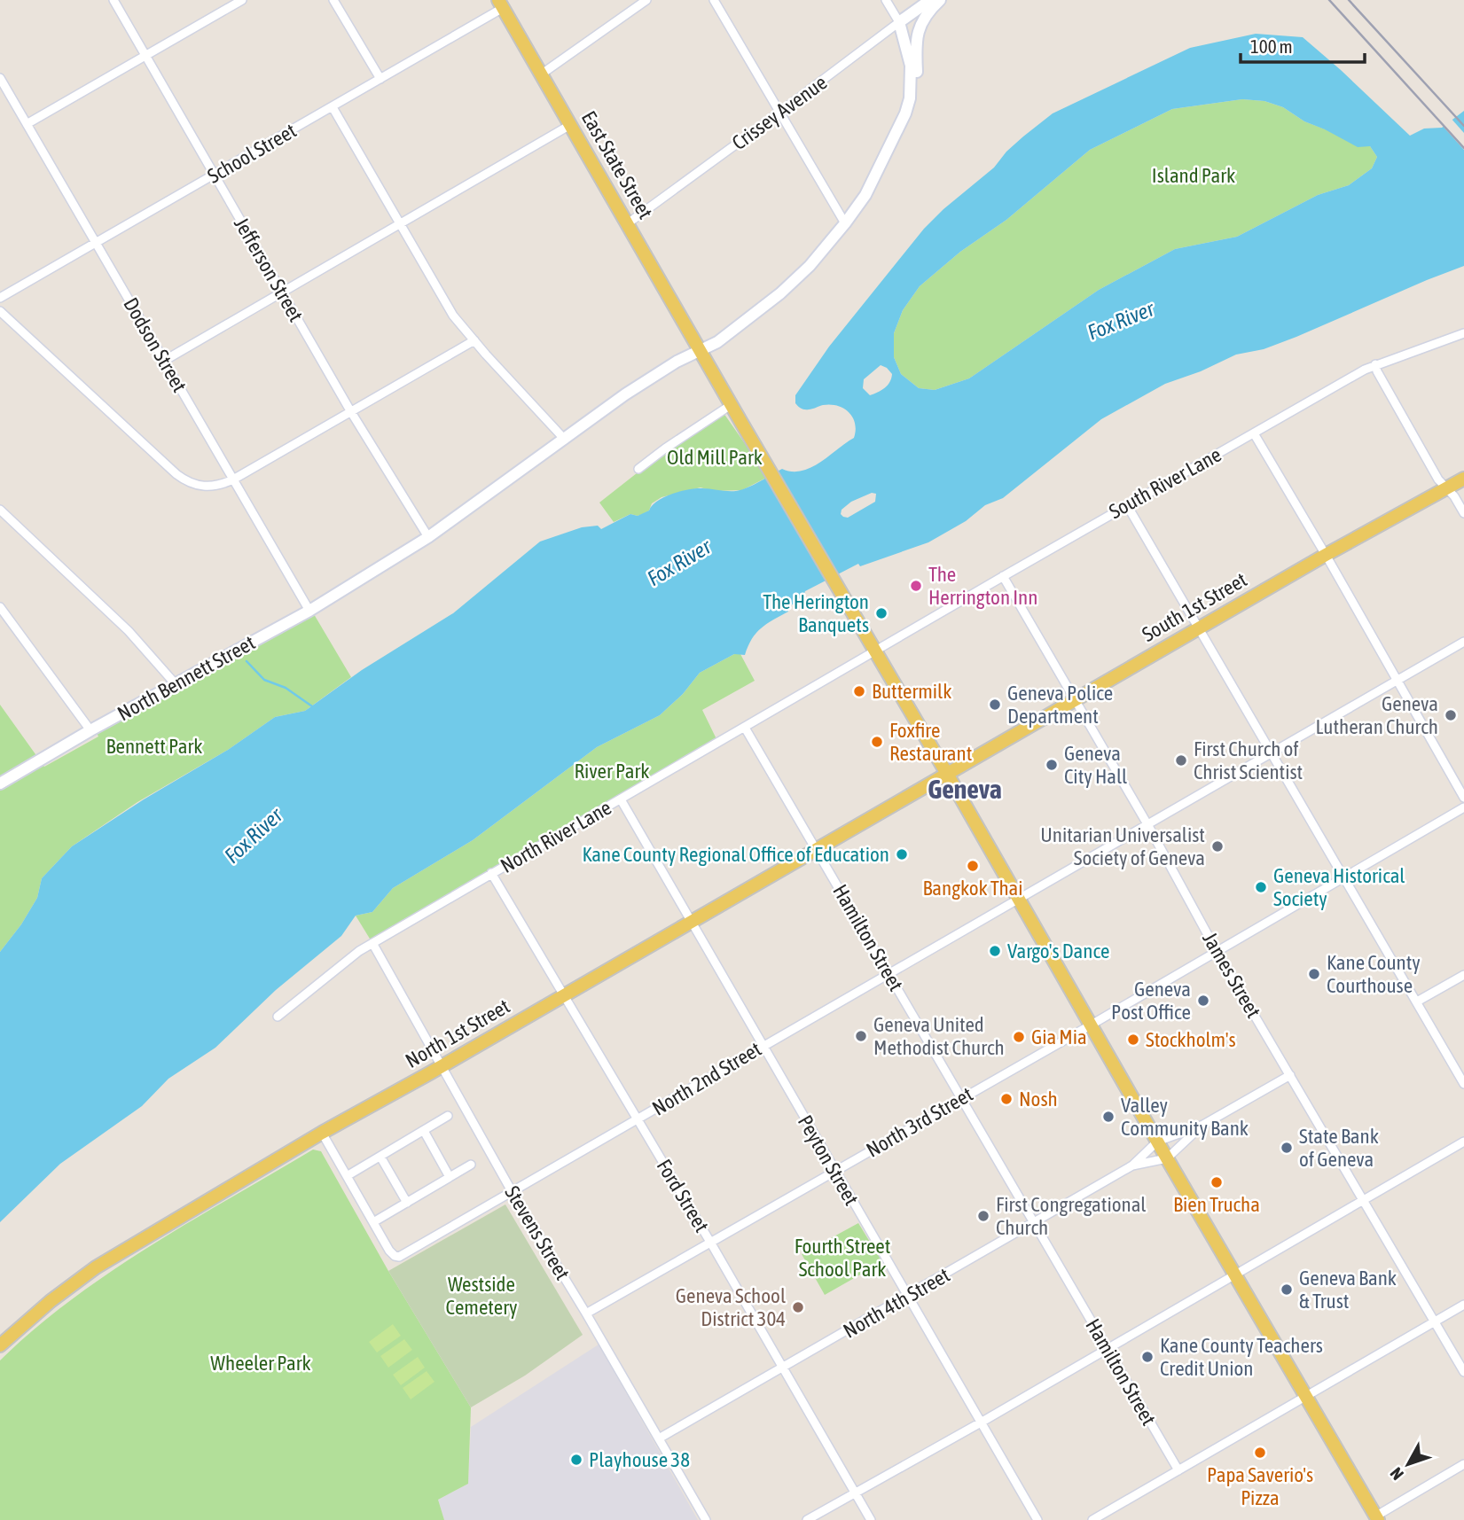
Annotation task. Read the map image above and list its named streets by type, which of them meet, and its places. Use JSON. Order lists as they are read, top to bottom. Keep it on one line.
{"streets":{"main road":["Crissey Avenue","East State Street","South 1st Street","North Bennett Street","North 1st Street"],"street":["School Street","Jefferson Street","Dodson Street","South River Lane","North River Lane","Hamilton Street","James Street","North 2nd Street","North 3rd Street","Peyton Street","Ford Street","Stevens Street","North 4th Street"]},"crossings":[["Crissey Avenue","East State Street"],["School Street","East State Street"],["School Street","Jefferson Street"],["School Street","Dodson Street"],["East State Street","South River Lane"],["East State Street","South 1st Street"],["East State Street","North Bennett Street"],["East State Street","North River Lane"],["East State Street","North 1st Street"],["East State Street","North 2nd Street"],["East State Street","North 3rd Street"],["East State Street","North 4th Street"],["Jefferson Street","North Bennett Street"],["Dodson Street","North Bennett Street"],["South River Lane","North River Lane"],["South River Lane","James Street"],["South 1st Street","James Street"],["South 1st Street","North 1st Street"],["North River Lane","Hamilton Street"],["North River Lane","Peyton Street"],["North River Lane","Ford Street"],["North River Lane","Stevens Street"],["Hamilton Street","North 1st Street"],["Hamilton Street","North 2nd Street"],["Hamilton Street","North 3rd Street"],["Hamilton Street","North 4th Street"],["James Street","North 2nd Street"],["James Street","North 3rd Street"],["North 1st Street","Peyton Street"],["North 1st Street","Ford Street"],["North 1st Street","Stevens Street"],["North 2nd Street","Peyton Street"],["North 2nd Street","Ford Street"],["North 2nd Street","Stevens Street"],["North 3rd Street","Peyton Street"],["North 3rd Street","Ford Street"],["North 3rd Street","Stevens Street"],["Peyton Street","North 4th Street"],["Ford Street","North 4th Street"],["Stevens Street","North 4th Street"]],"districts":["Geneva"],"water":["Fox River"],"parks":["Island Park","Old Mill Park","Bennett Park","River Park","Fourth Street School Park","Westside Cemetery","Wheeler Park"],"places":["The Herrington Inn","The Herington Banquets","Buttermilk","Geneva Police Department","Geneva Lutheran Church","Foxfire Restaurant","First Church of Christ Scientist","Geneva City Hall","Unitarian Universalist Society of Geneva","Kane County Regional Office of Education","Bangkok Thai","Geneva Historical Society","Vargo's Dance","Kane County Courthouse","Geneva Post Office","Geneva United Methodist Church","Gia Mia","Stockholm's","Nosh","Valley Community Bank","State Bank of Geneva","Bien Trucha","First Congregational Church","Geneva Bank & Trust","Geneva School District 304","Kane County Teachers Credit Union","Papa Saverio's Pizza","Playhouse 38"],"scale_bar":"100 m","north":"bottom left"}
